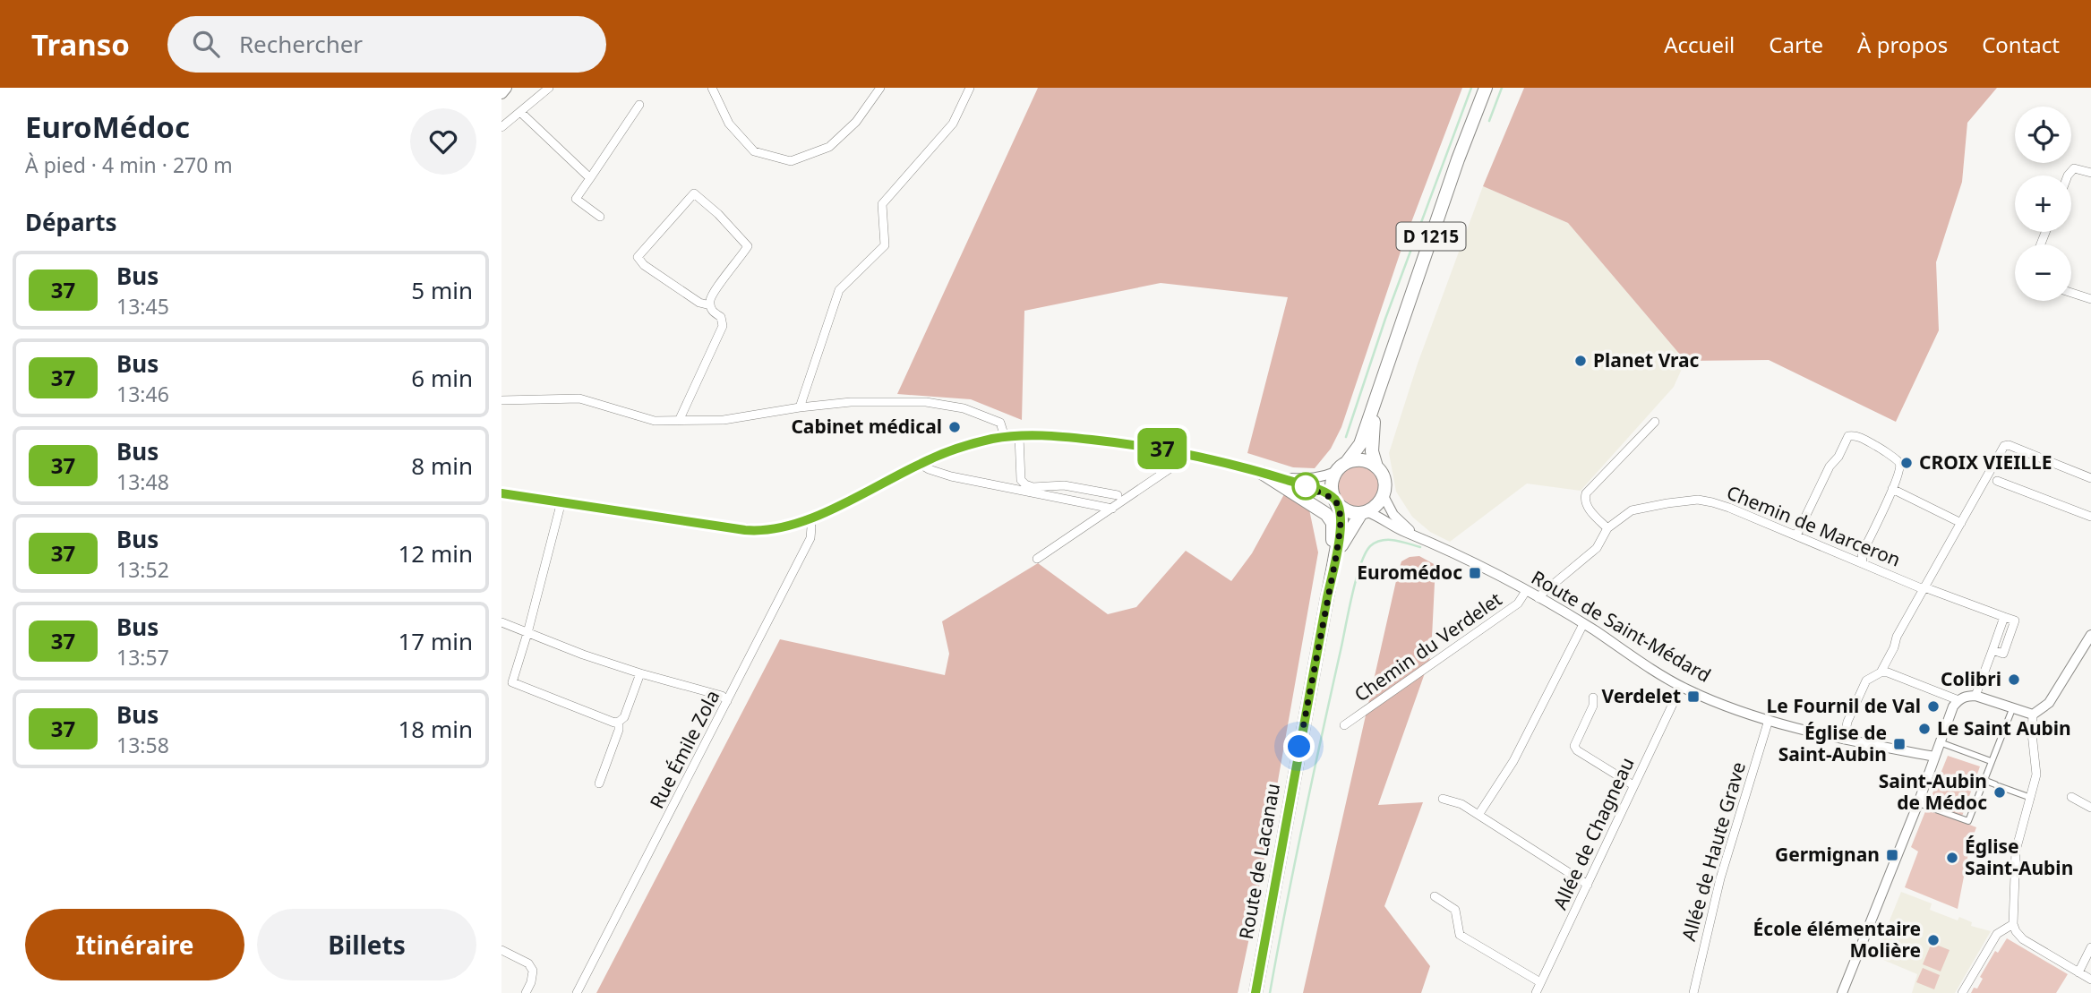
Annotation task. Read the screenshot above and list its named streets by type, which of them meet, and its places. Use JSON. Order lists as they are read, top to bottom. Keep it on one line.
{"streets":{"main road":["D 1215","Route de Lacanau"],"street":["Chemin de Marceron","Route de Saint-Médard","Chemin du Verdelet","Rue Émile Zola","Allée de Chagneau","Allée de Haute Grave"]},"crossings":[["D 1215","Route de Saint-Médard"],["D 1215","Route de Lacanau"],["Chemin de Marceron","Route de Saint-Médard"],["Route de Saint-Médard","Chemin du Verdelet"],["Route de Saint-Médard","Allée de Chagneau"],["Route de Saint-Médard","Allée de Haute Grave"],["Route de Saint-Médard","Route de Lacanau"]],"places":{"other":["Planet Vrac","Cabinet médical","CROIX VIEILLE","Colibri","Le Fournil de Val","Le Saint Aubin","Saint-Aubin de Médoc","Église Saint-Aubin","École élémentaire Molière"],"transit":["Euromédoc","Verdelet","Église de Saint-Aubin","Germignan"]},"lines":["bus line 37"],"page":{"header":"Transo","search":"Rechercher","nav":["Accueil","Carte","À propos","Contact"],"heading":[["EuroMédoc","À pied · 4 min · 270 m"],"Départs"],"on_map":"37","map_buttons":["+","−"],"list":[{"mark":"37","name":"Bus","note":"13:45","value":"5 min"},{"mark":"37","name":"Bus","note":"13:46","value":"6 min"},{"mark":"37","name":"Bus","note":"13:48","value":"8 min"},{"mark":"37","name":"Bus","note":"13:52","value":"12 min"},{"mark":"37","name":"Bus","note":"13:57","value":"17 min"},{"mark":"37","name":"Bus","note":"13:58","value":"18 min"}],"buttons":["Itinéraire","Billets"]}}
